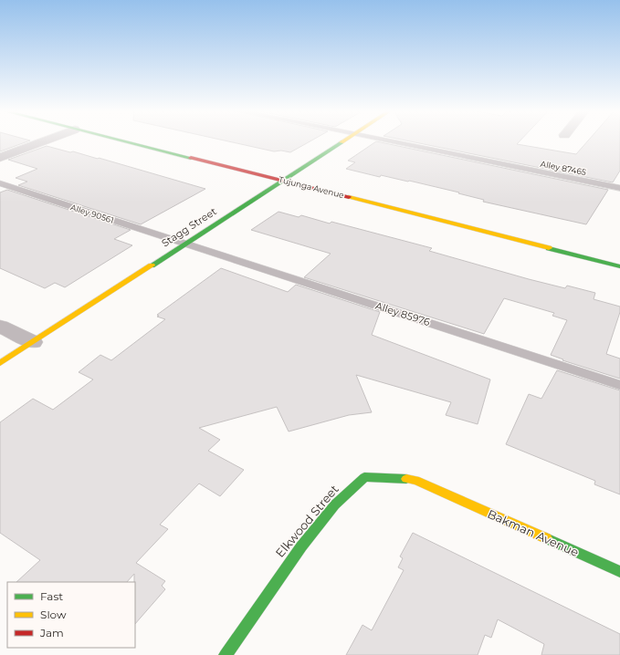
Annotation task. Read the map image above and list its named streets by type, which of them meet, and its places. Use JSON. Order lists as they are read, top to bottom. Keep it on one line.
{"streets":{"street":["Tujunga Avenue","Stagg Street","Elkwood Street","Bakman Avenue"],"lane":["Alley 87465","Alley 90561","Alley 85976"]},"crossings":[["Tujunga Avenue","Stagg Street"],["Alley 90561","Stagg Street"],["Alley 90561","Alley 85976"],["Stagg Street","Alley 85976"],["Elkwood Street","Bakman Avenue"]],"legend":["Fast","Slow","Jam"]}
